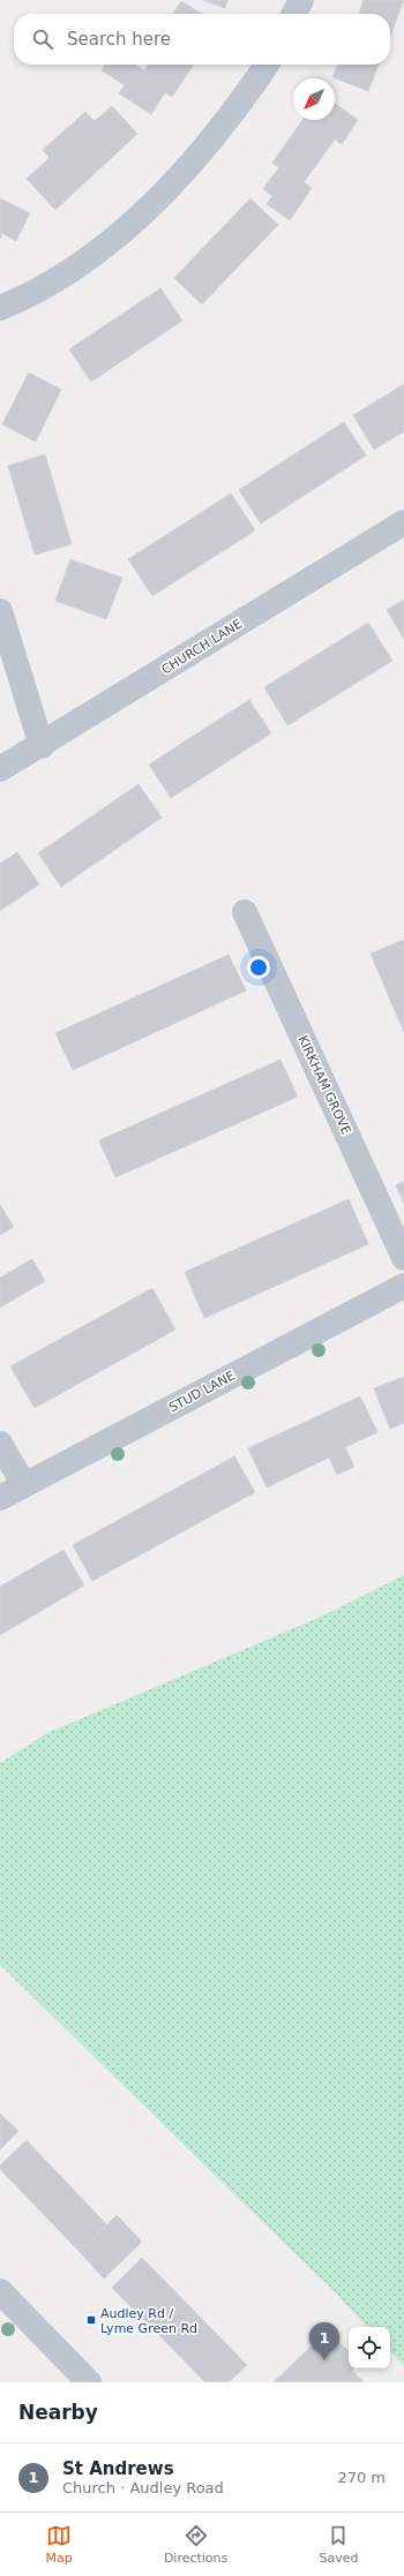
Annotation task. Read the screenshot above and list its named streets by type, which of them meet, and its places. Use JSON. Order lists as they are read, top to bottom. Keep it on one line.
{"streets":{"street":["CHURCH LANE","KIRKHAM GROVE","STUD LANE"]},"places":{"transit":["Audley Rd / Lyme Green Rd"]},"north":"bottom left","page":{"search":"Search here","pins":"1","heading":"Nearby","list":[{"mark":"1","name":"St Andrews","note":"Church · Audley Road","value":"270 m"}],"nav":["Map","Directions","Saved"]}}
